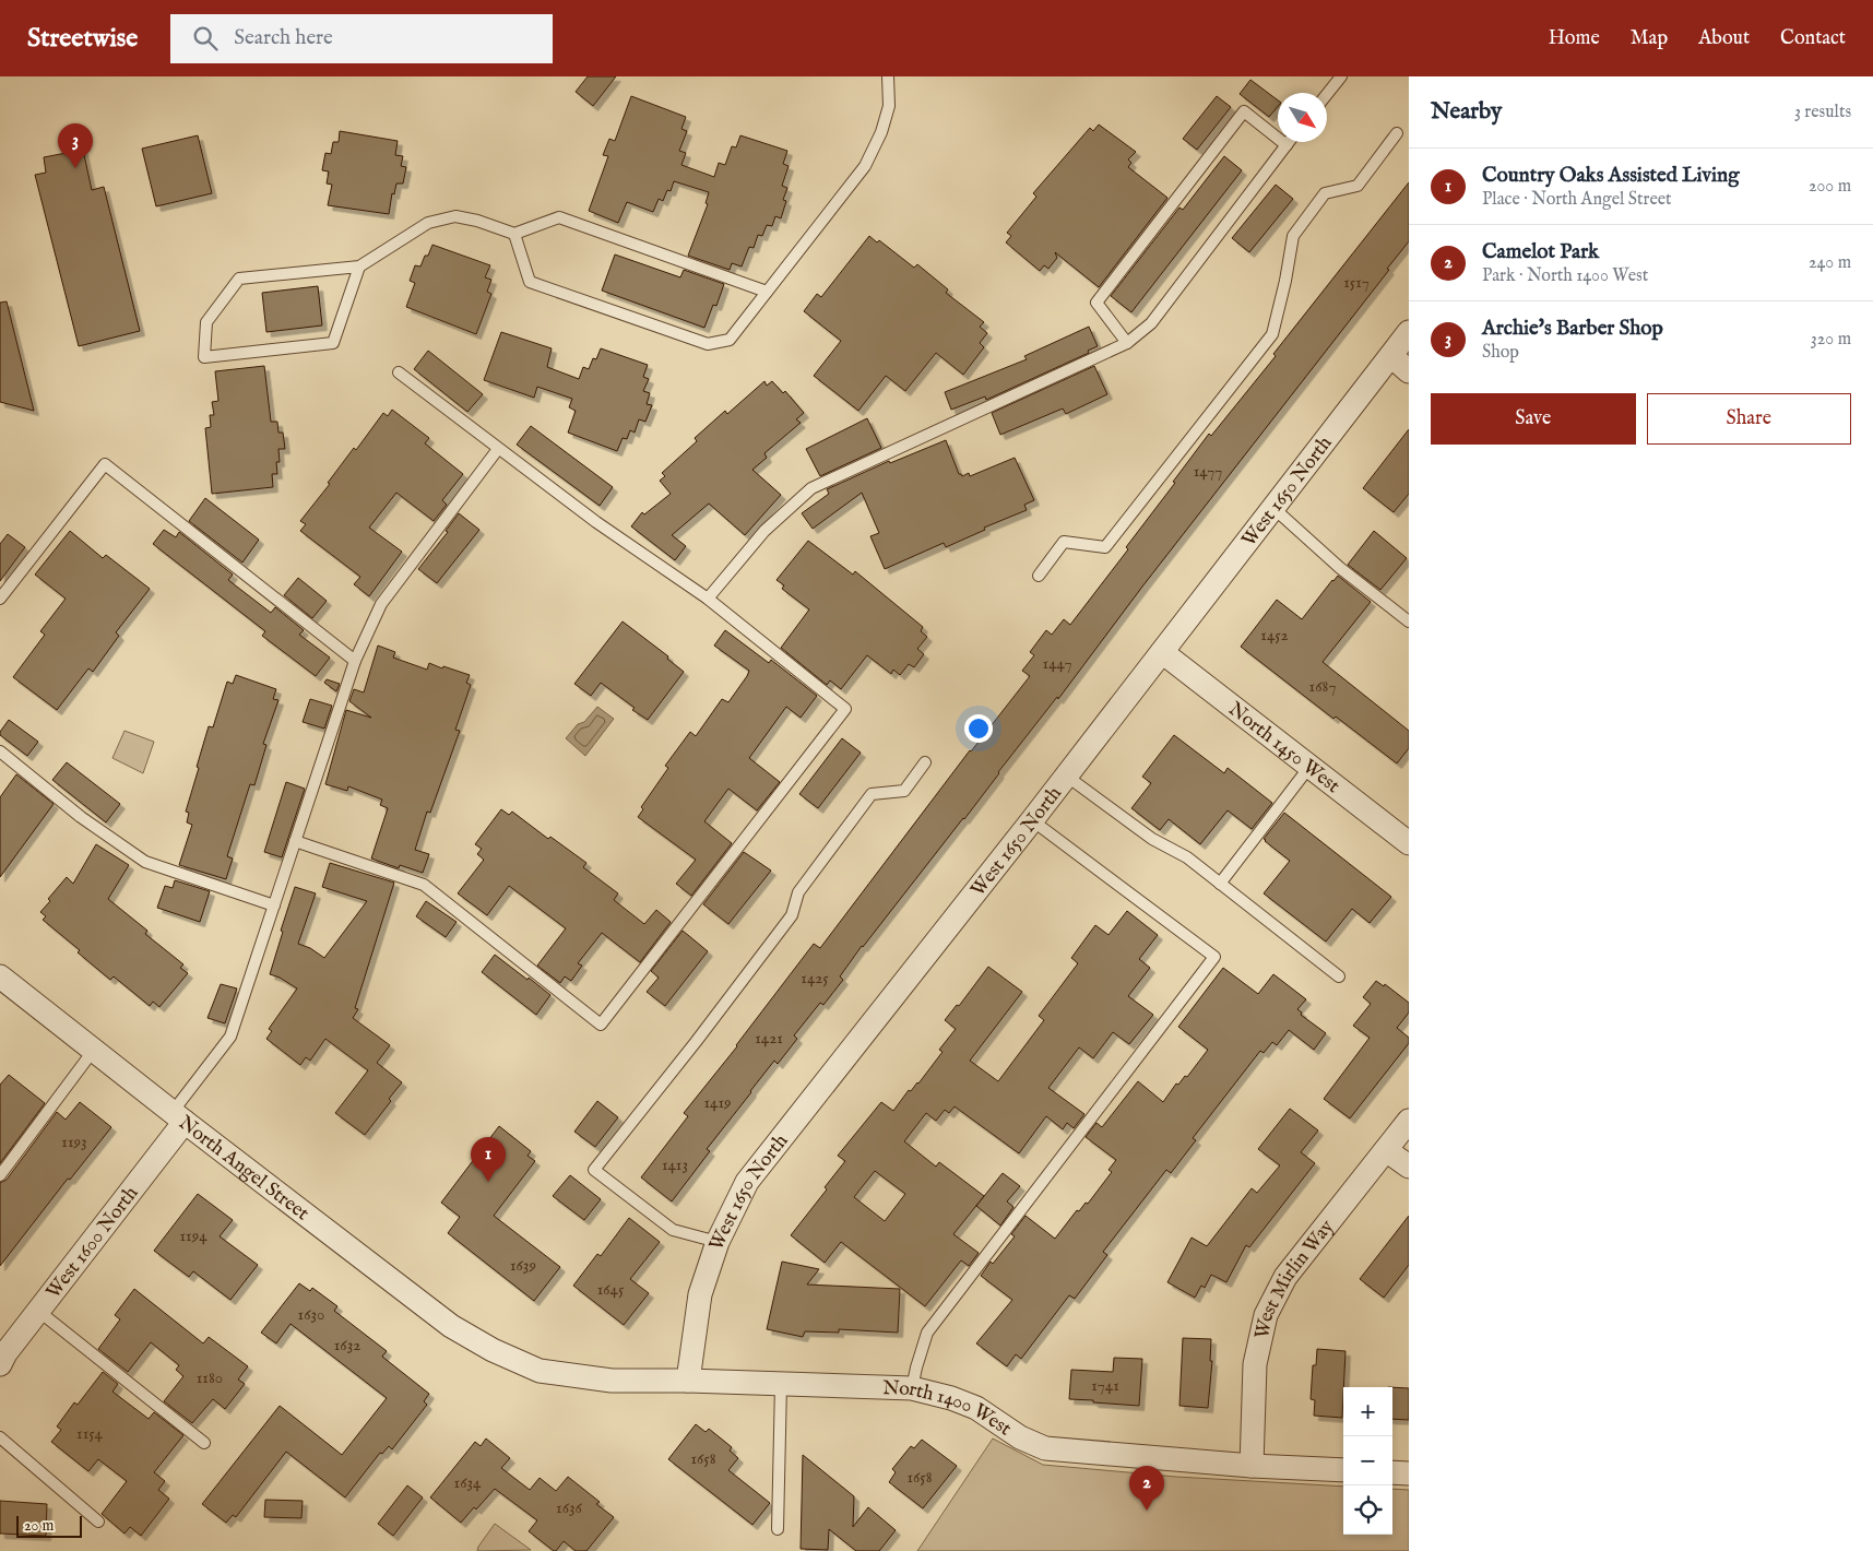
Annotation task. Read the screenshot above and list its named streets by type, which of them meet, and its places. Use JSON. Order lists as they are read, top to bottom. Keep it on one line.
{"streets":{"street":["West 1650 North","North 1450 West","North Angel Street","West 1600 North","West Mirlin Way","North 1400 West"]},"crossings":[["West 1650 North","North 1450 West"],["West 1650 North","North 1400 West"],["North Angel Street","West 1600 North"],["North Angel Street","North 1400 West"],["West Mirlin Way","North 1400 West"]],"house_numbers":["1517","1477","1452","1447","1687","1425","1421","1419","1193","1413","1194","1639","1645","1630","1632","1180","1741","1154","1658","1658","1634","1636"],"scale_bar":"20 m","north":"bottom right","page":{"header":"Streetwise","search":"Search here","nav":["Home","Map","About","Contact"],"heading":["Nearby","3 results"],"pins":["3","1","2"],"list":[{"mark":"1","name":"Country Oaks Assisted Living","note":"Place · North Angel Street","value":"200 m"},{"mark":"2","name":"Camelot Park","note":"Park · North 1400 West","value":"240 m"},{"mark":"3","name":"Archie's Barber Shop","note":"Shop","value":"320 m"}],"buttons":["Save","Share"],"map_buttons":["+","−"],"scale":"20 m"}}
